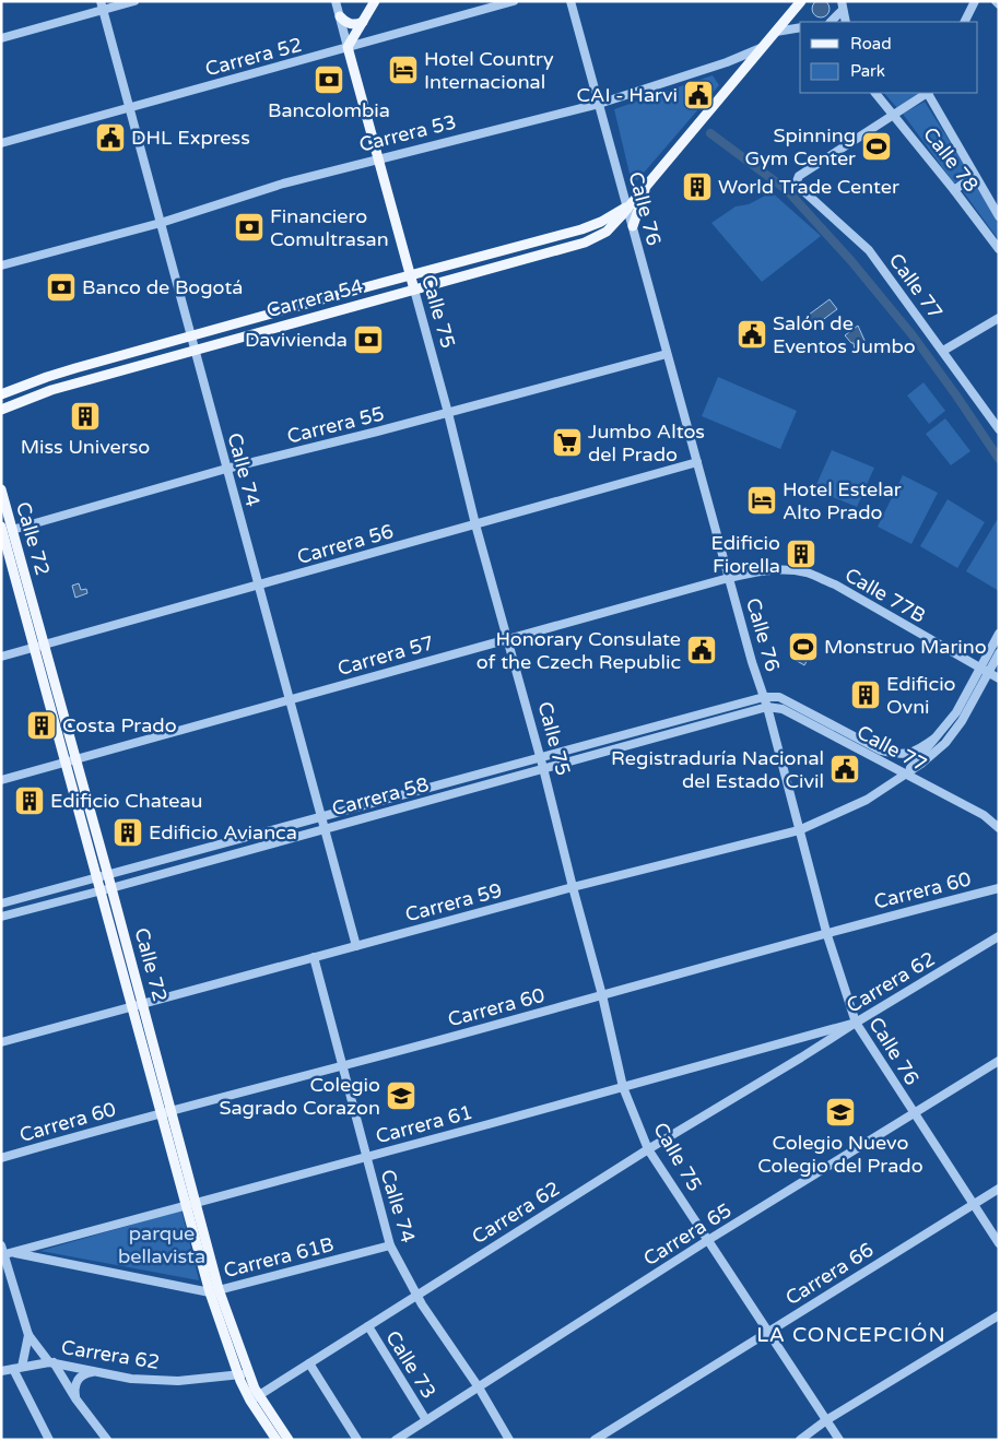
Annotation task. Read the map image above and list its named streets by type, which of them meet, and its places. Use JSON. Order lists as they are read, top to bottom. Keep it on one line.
{"streets":{"main road":["Carrera 53","Carrera 54","Calle 75","Calle 72"],"street":["Carrera 52","Calle 78","Calle 76","Calle 77","Carrera 55","Calle 74","Carrera 56","Calle 77B","Carrera 57","Carrera 58","Carrera 60","Carrera 59","Carrera 62","Carrera 61","Carrera 65","Carrera 61B","Carrera 66","Calle 73"]},"crossings":[["Carrera 52","Calle 75"],["Carrera 52","Calle 74"],["Carrera 53","Calle 76"],["Carrera 53","Carrera 54"],["Carrera 53","Calle 75"],["Carrera 53","Calle 74"],["Calle 78","Calle 77"],["Calle 76","Calle 77"],["Calle 76","Carrera 54"],["Calle 76","Carrera 55"],["Calle 76","Carrera 56"],["Calle 76","Carrera 57"],["Calle 76","Carrera 58"],["Calle 76","Carrera 60"],["Calle 76","Carrera 59"],["Calle 76","Carrera 62"],["Calle 76","Carrera 61"],["Calle 76","Carrera 65"],["Calle 76","Carrera 66"],["Calle 77","Carrera 58"],["Calle 77","Carrera 59"],["Carrera 54","Calle 75"],["Carrera 54","Calle 74"],["Calle 75","Carrera 55"],["Calle 75","Carrera 56"],["Calle 75","Carrera 57"],["Calle 75","Carrera 58"],["Calle 75","Carrera 60"],["Calle 75","Carrera 59"],["Calle 75","Carrera 62"],["Calle 75","Carrera 61"],["Calle 75","Carrera 65"],["Calle 75","Carrera 66"],["Carrera 55","Calle 74"],["Carrera 55","Calle 72"],["Calle 74","Carrera 56"],["Calle 74","Carrera 57"],["Calle 74","Carrera 58"],["Calle 74","Carrera 60"],["Calle 74","Carrera 59"],["Calle 74","Carrera 62"],["Calle 74","Carrera 61"],["Calle 74","Carrera 65"],["Calle 74","Carrera 61B"],["Calle 72","Carrera 56"],["Calle 72","Carrera 57"],["Calle 72","Carrera 58"],["Calle 72","Carrera 60"],["Calle 72","Carrera 59"],["Calle 72","Carrera 62"],["Calle 72","Carrera 61"],["Calle 72","Carrera 61B"],["Calle 77B","Carrera 57"],["Carrera 62","Carrera 61"],["Carrera 62","Calle 73"],["Carrera 61","Carrera 61B"],["Carrera 65","Calle 73"]],"districts":["LA CONCEPCIÓN"],"parks":["parque bellavista"],"places":{"hotel":["Hotel Country Internacional","Hotel Estelar Alto Prado"],"bank":["Bancolombia","Financiero Comultrasan","Banco de Bogotá","Davivienda"],"public building":["CAI - Harvi","DHL Express","Salón de Eventos Jumbo","Honorary Consulate of the Czech Republic","Registraduría Nacional del Estado Civil"],"sports":["Spinning Gym Center","Monstruo Marino"],"building":["World Trade Center","Miss Universo","Edificio Fiorella","Edificio Ovni","Costa Prado","Edificio Chateau","Edificio Avianca"],"supermarket":["Jumbo Altos del Prado"],"school or university":["Colegio Sagrado Corazon","Colegio Nuevo Colegio del Prado"]},"legend":["Road","Park"]}
